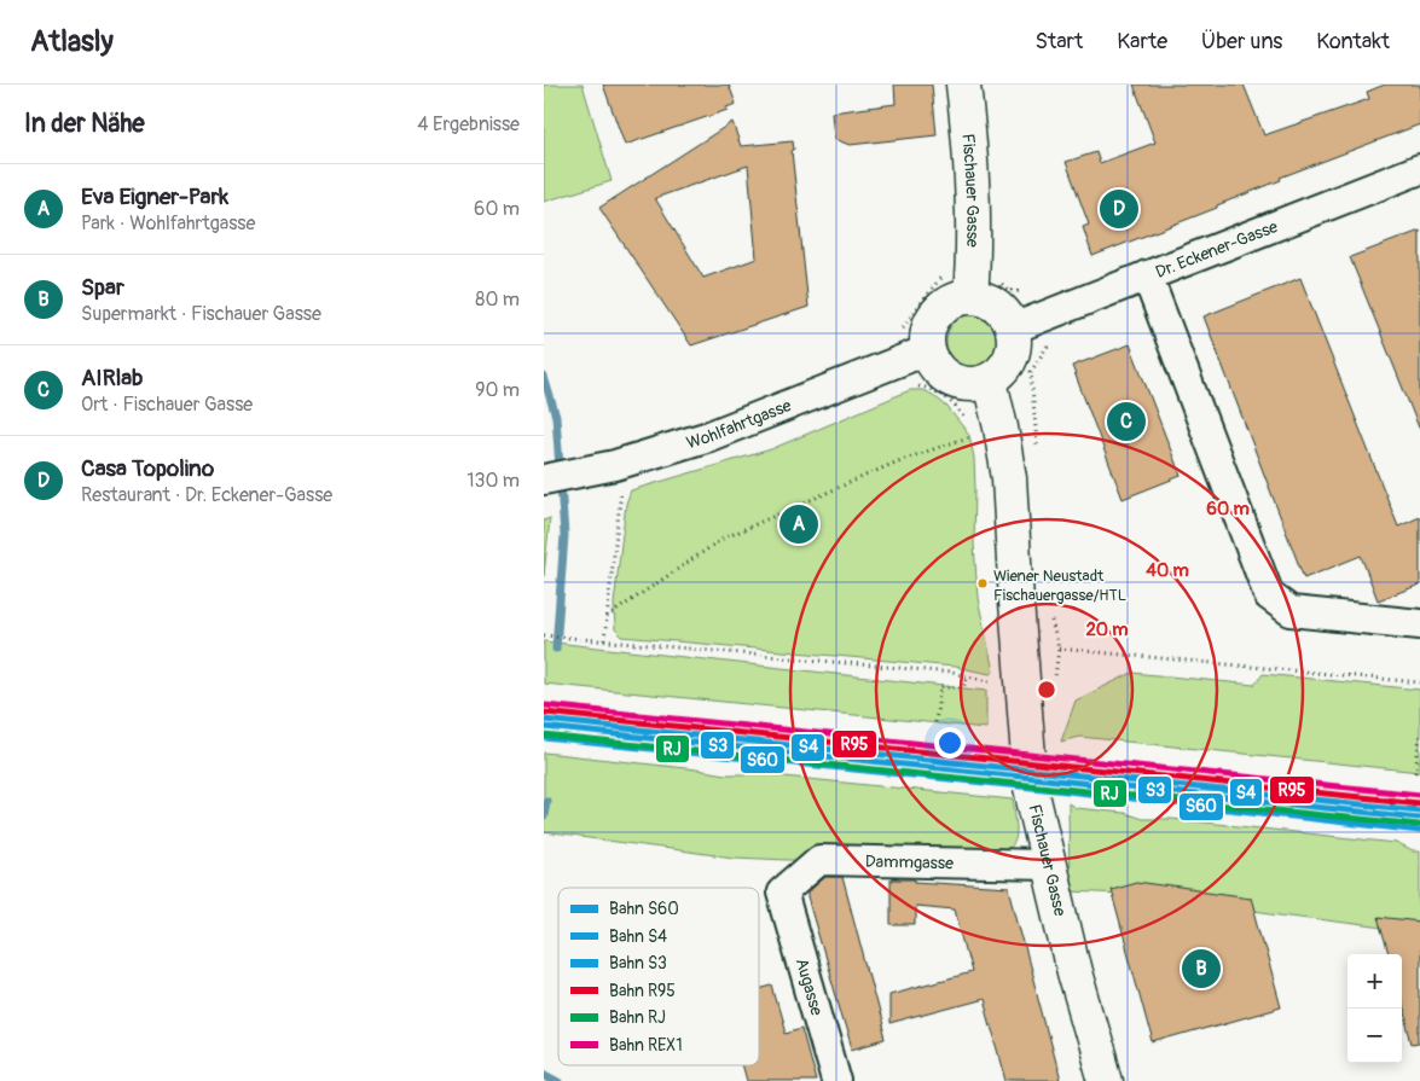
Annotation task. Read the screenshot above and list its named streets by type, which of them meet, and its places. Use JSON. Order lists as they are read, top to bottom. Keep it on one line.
{"streets":{"main road":["Fischauer Gasse"],"street":["Dr. Eckener-Gasse","Wohlfahrtgasse","Dammgasse","Augasse"]},"crossings":[["Fischauer Gasse","Dr. Eckener-Gasse"],["Fischauer Gasse","Wohlfahrtgasse"],["Fischauer Gasse","Dammgasse"],["Dr. Eckener-Gasse","Wohlfahrtgasse"],["Dammgasse","Augasse"]],"places":["Wiener Neustadt Fischauergasse/HTL"],"lines":["rail line REX1","rail line R95","rail line S4","rail line S3","rail line RJ","rail line S60"],"legend":["Bahn S60","Bahn S4","Bahn S3","Bahn R95","Bahn RJ","Bahn REX1"],"page":{"header":"Atlasly","nav":["Start","Karte","Über uns","Kontakt"],"heading":["In der Nähe","4 Ergebnisse"],"list":[{"mark":"A","name":"Eva Eigner-Park","note":"Park · Wohlfahrtgasse","value":"60 m"},{"mark":"B","name":"Spar","note":"Supermarkt · Fischauer Gasse","value":"80 m"},{"mark":"C","name":"AIRlab","note":"Ort · Fischauer Gasse","value":"90 m"},{"mark":"D","name":"Casa Topolino","note":"Restaurant · Dr. Eckener-Gasse","value":"130 m"}],"pins":["D","C","A","B"],"map_buttons":["+","−"]},"rings":["60 m","40 m","20 m"]}
